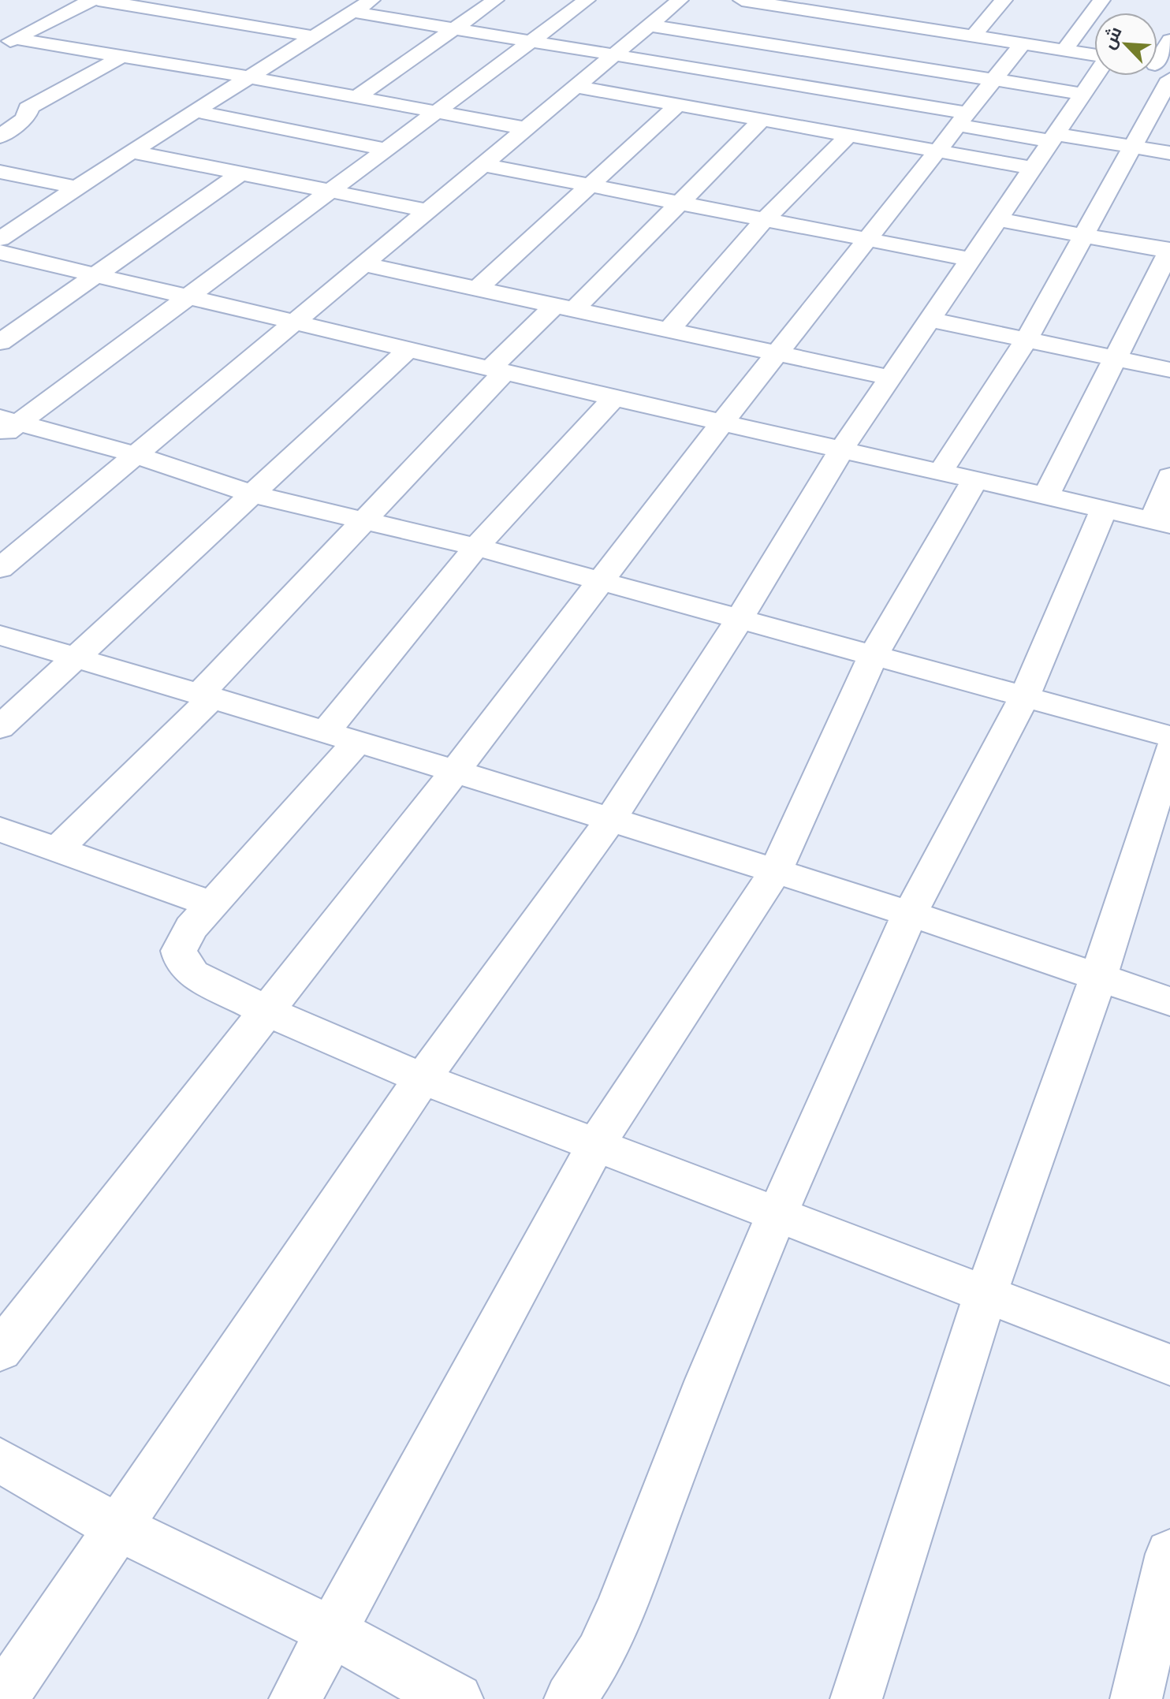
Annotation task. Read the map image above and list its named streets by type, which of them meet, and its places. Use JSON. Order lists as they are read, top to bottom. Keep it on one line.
{"north":"top left"}
